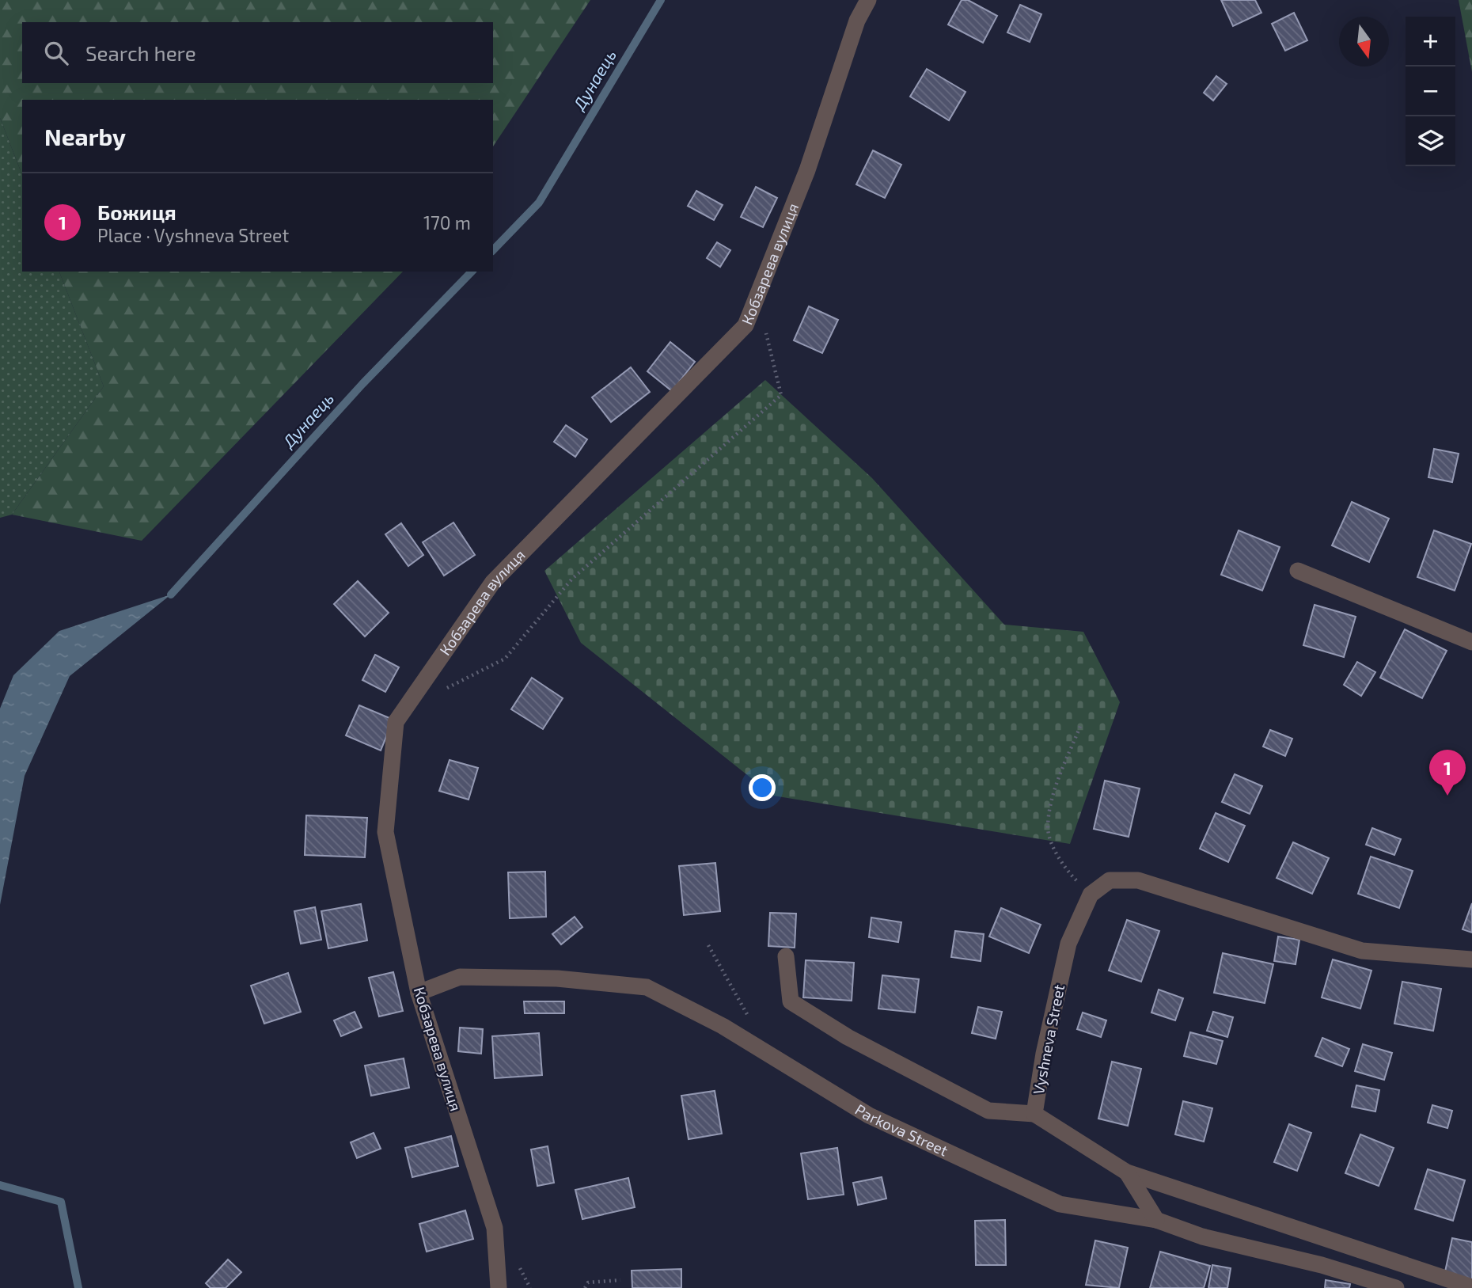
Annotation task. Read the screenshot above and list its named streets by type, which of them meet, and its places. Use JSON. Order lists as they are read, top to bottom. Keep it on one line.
{"streets":{"street":["Кобзарева вулиця","Vyshneva Street","Parkova Street"]},"crossings":[["Кобзарева вулиця","Parkova Street"]],"water":["Дунаець"],"north":"bottom","page":{"map_buttons":["+","−"],"search":"Search here","heading":"Nearby","list":[{"mark":"1","name":"Божиця","note":"Place · Vyshneva Street","value":"170 m"}],"pins":"1"}}
